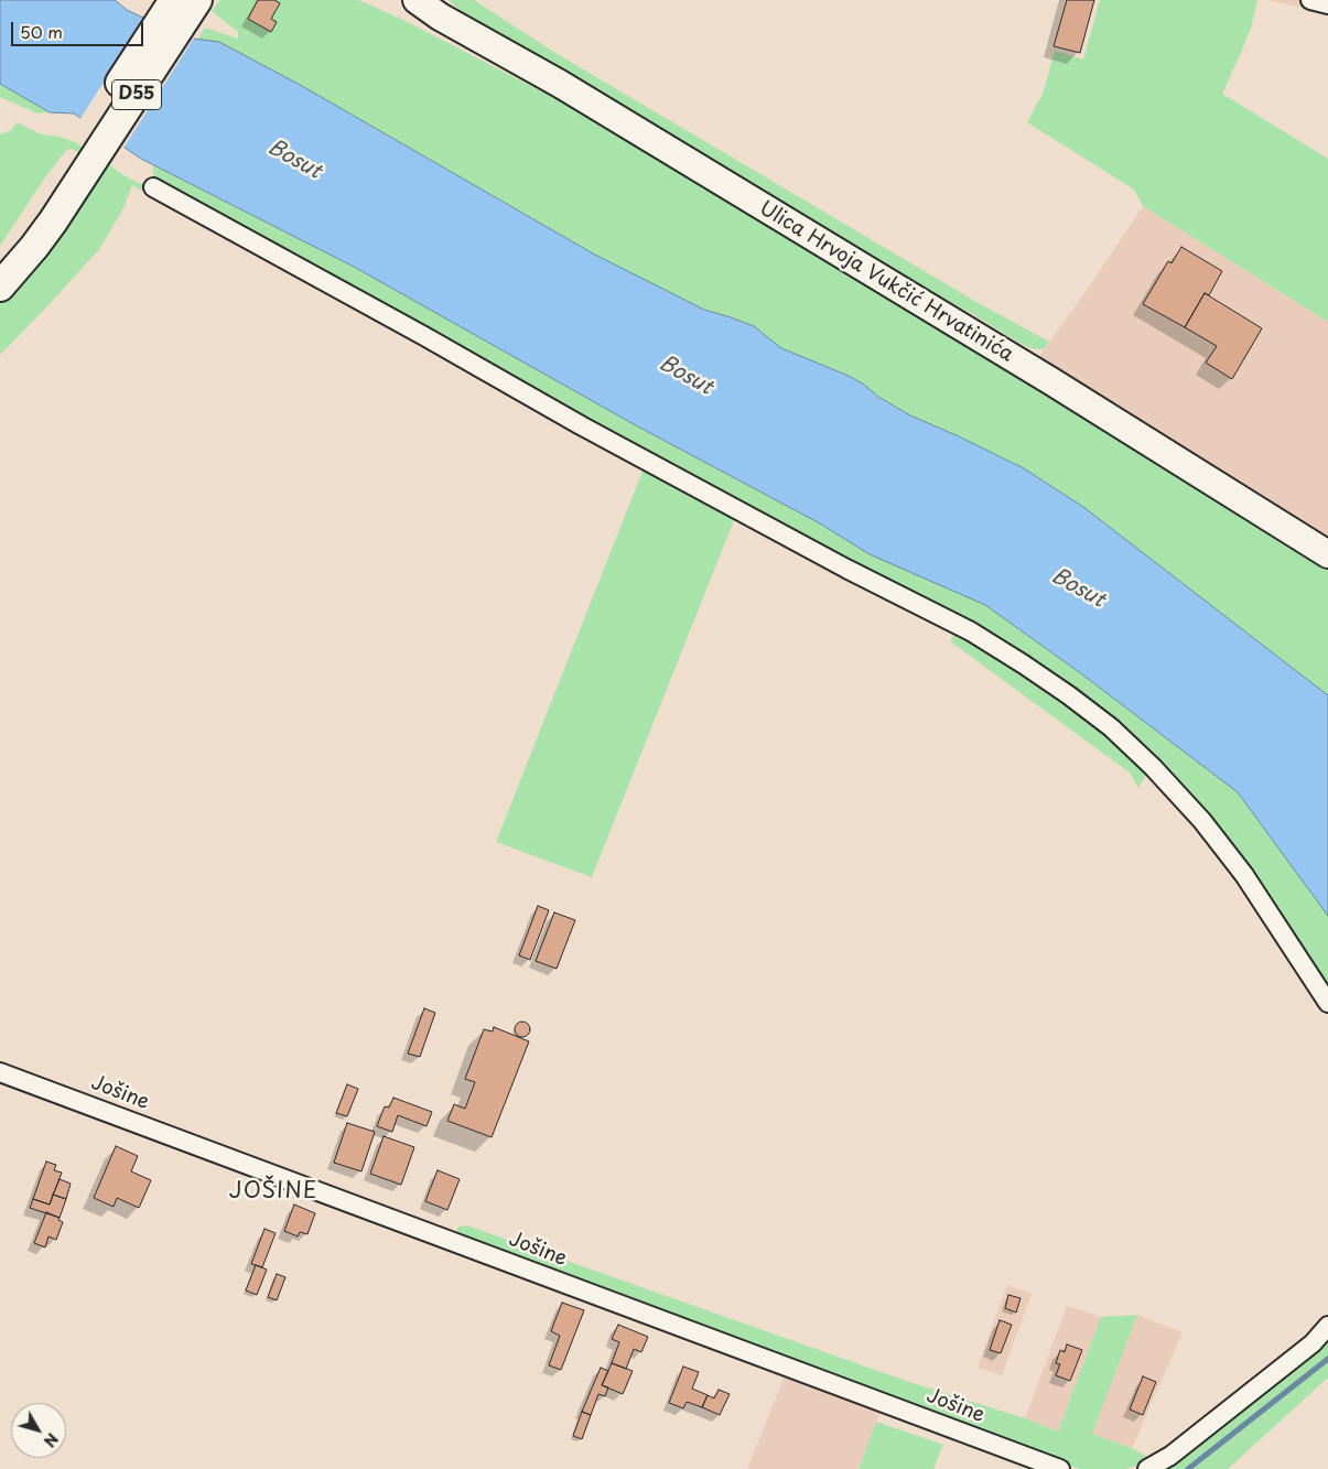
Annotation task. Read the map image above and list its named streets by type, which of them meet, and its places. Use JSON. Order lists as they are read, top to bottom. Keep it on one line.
{"streets":{"main road":["D55","Ulica Hrvoja Vukčić Hrvatinića"],"street":["Jošine"]},"districts":["JOŠINE"],"water":["Bosut"],"scale_bar":"50 m","north":"bottom right"}
